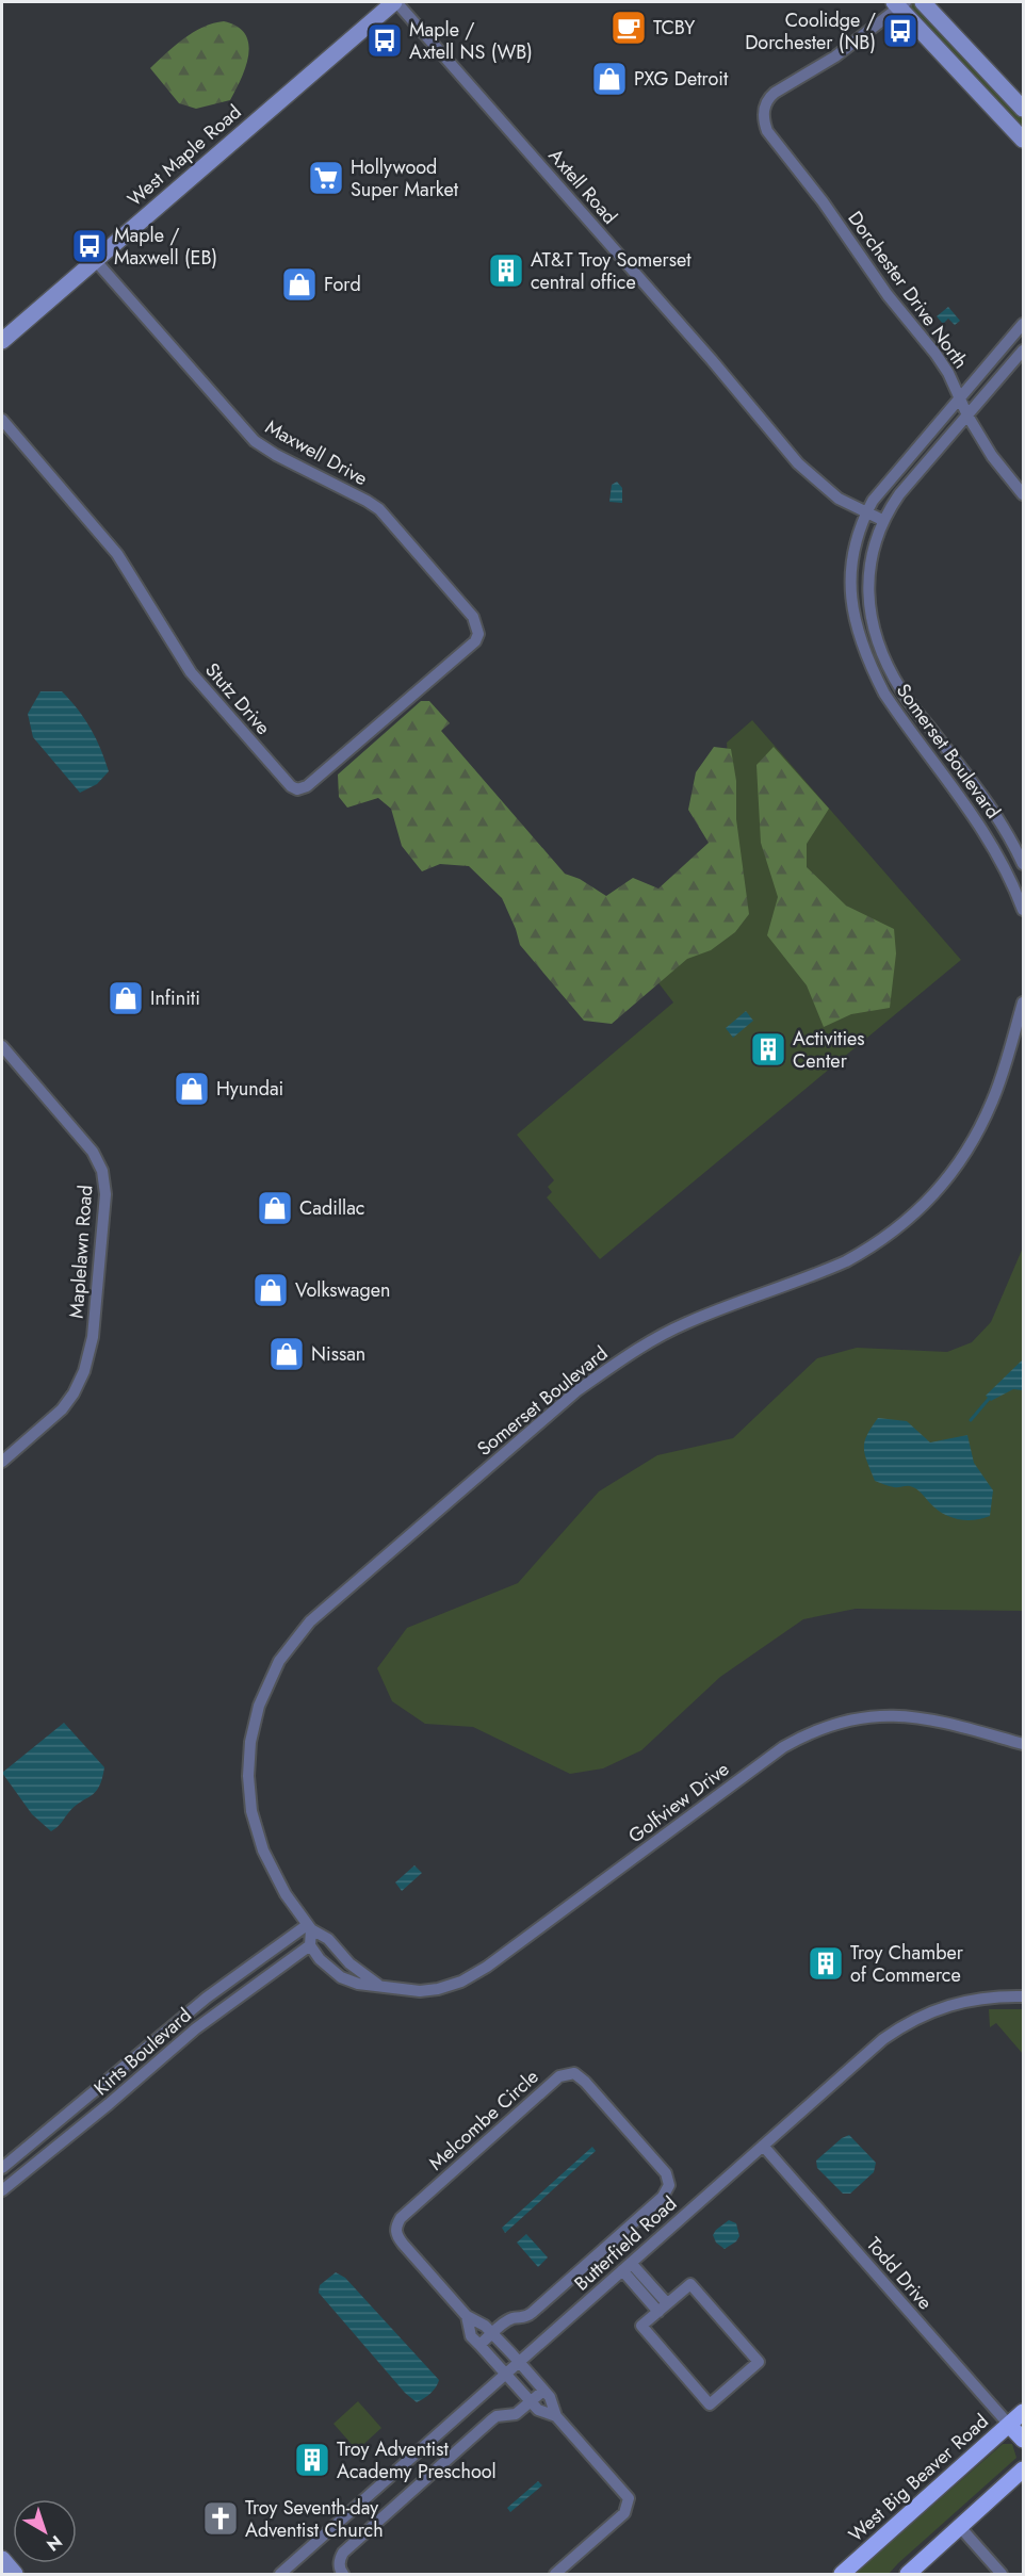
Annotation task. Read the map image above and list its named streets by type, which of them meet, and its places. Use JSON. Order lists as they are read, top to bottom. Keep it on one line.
{"streets":{"main road":["West Maple Road","West Big Beaver Road"],"street":["Axtell Road","Dorchester Drive North","Maxwell Drive","Stutz Drive","Somerset Boulevard","Maplelawn Road","Golfview Drive","Kirts Boulevard","Melcombe Circle","Butterfield Road","Todd Drive"]},"crossings":[["West Maple Road","Axtell Road"],["West Maple Road","Maxwell Drive"],["Axtell Road","Somerset Boulevard"],["Dorchester Drive North","Somerset Boulevard"],["Maxwell Drive","Stutz Drive"],["Somerset Boulevard","Golfview Drive"],["Somerset Boulevard","Kirts Boulevard"],["Golfview Drive","Kirts Boulevard"],["Melcombe Circle","Butterfield Road"],["Butterfield Road","Todd Drive"],["Todd Drive","West Big Beaver Road"]],"places":{"cafe":["TCBY"],"bus stop":["Coolidge / Dorchester (NB)","Maple / Axtell NS (WB)","Maple / Maxwell (EB)"],"shop":["PXG Detroit","Ford","Infiniti","Hyundai","Cadillac","Volkswagen","Nissan"],"supermarket":["Hollywood Super Market"],"building":["AT&T Troy Somerset central office","Activities Center","Troy Chamber of Commerce","Troy Adventist Academy Preschool"],"church":["Troy Seventh-day Adventist Church"]},"north":"bottom right"}
